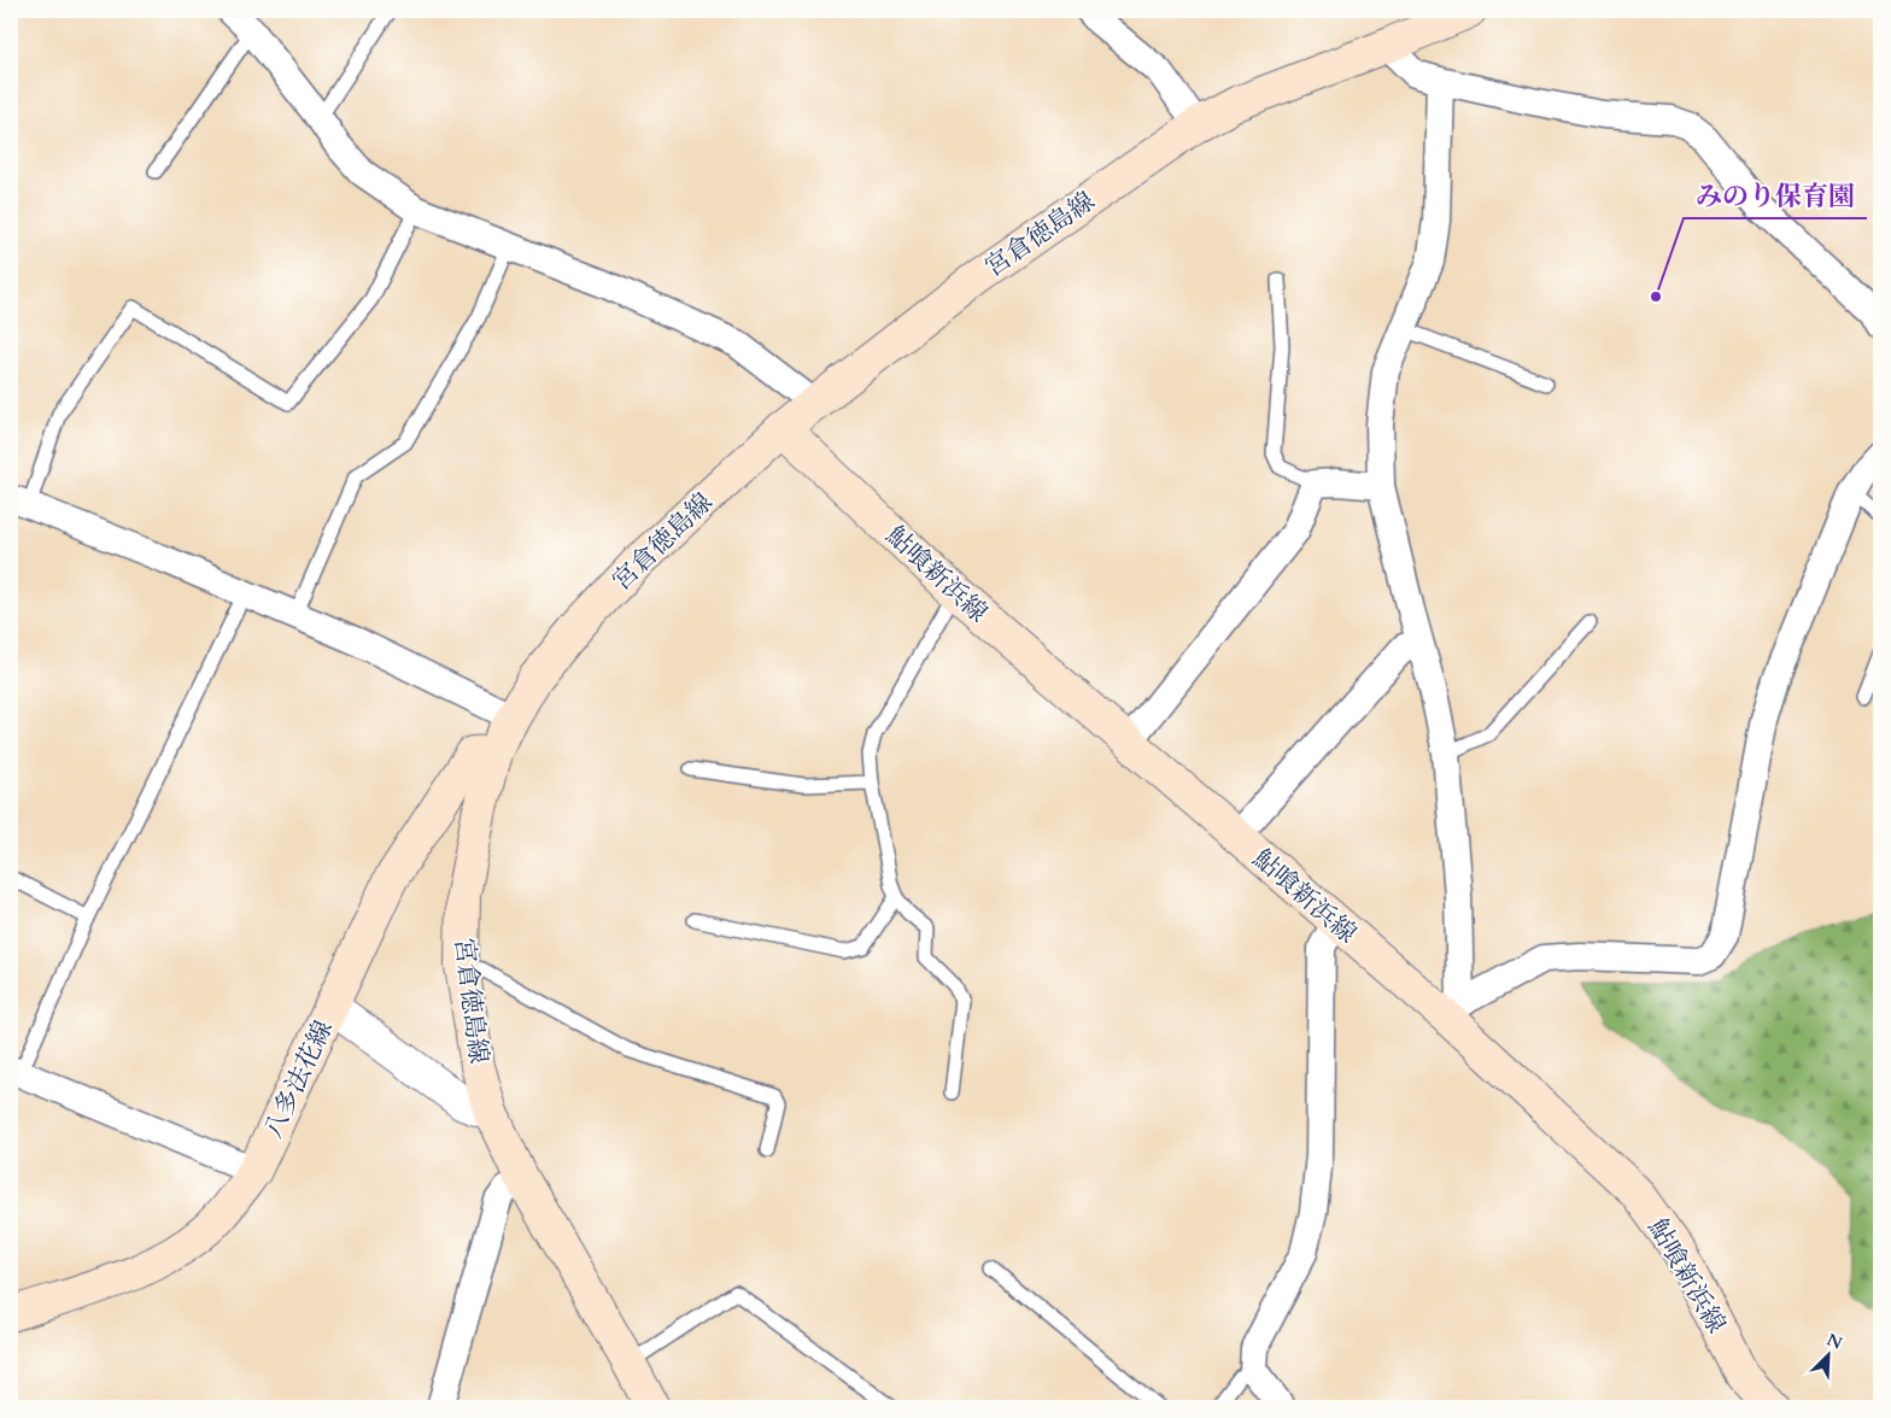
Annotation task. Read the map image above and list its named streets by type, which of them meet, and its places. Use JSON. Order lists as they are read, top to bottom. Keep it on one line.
{"streets":{"main road":["宮倉徳島線","鮎喰新浜線","八多法花線"]},"crossings":[["宮倉徳島線","鮎喰新浜線"],["宮倉徳島線","八多法花線"]],"places":["みのり保育園"],"north":"top right"}
